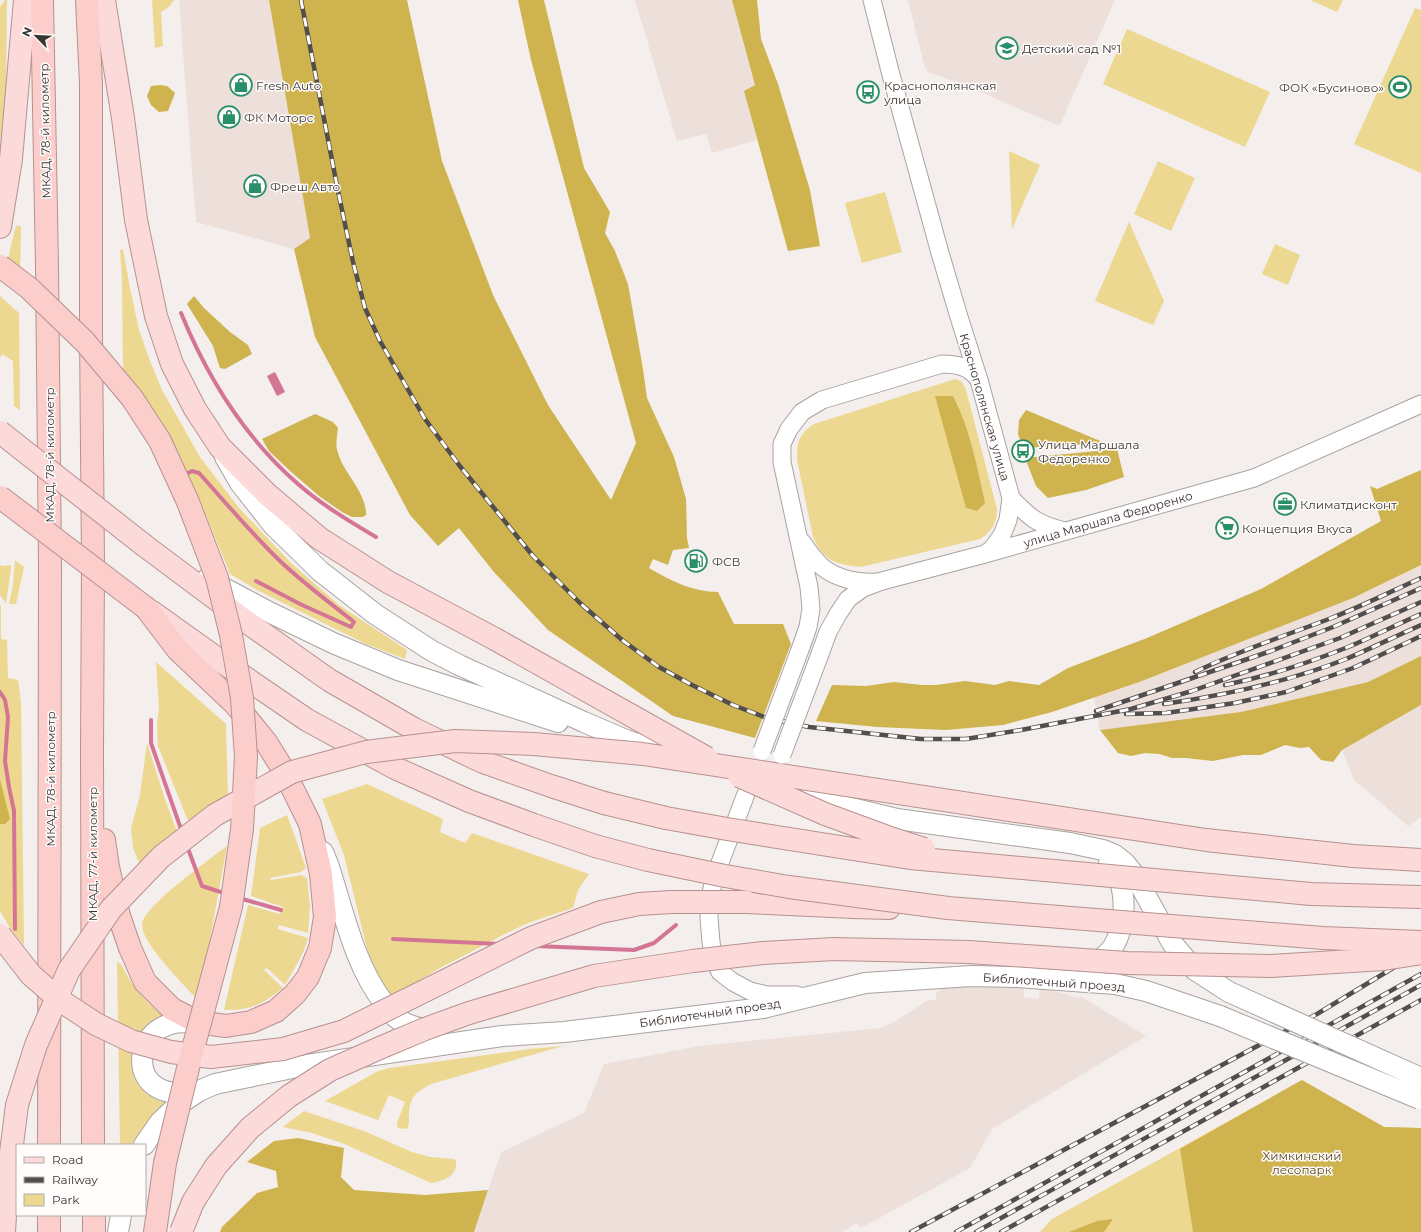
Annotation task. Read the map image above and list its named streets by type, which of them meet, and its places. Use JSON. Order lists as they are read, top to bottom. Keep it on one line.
{"streets":{"highway":["МКАД, 78-й километр","МКАД, 77-й километр"],"main road":["Библиотечный проезд"],"street":["Краснополянская улица","улица Маршала Федоренко"]},"parks":["Химкинский лесопарк"],"places":{"school or university":["Детский сад №1"],"shop":["Fresh Auto","ФК Моторс","Фреш Авто"],"sports":["ФОК «Бусиново»"],"bus stop":["Краснополянская улица","Улица Маршала Федоренко"],"office":["Климатдисконт"],"supermarket":["Концепция Вкуса"],"fuel station":["ФСВ"]},"legend":["Road","Railway","Park"],"north":"top left"}
